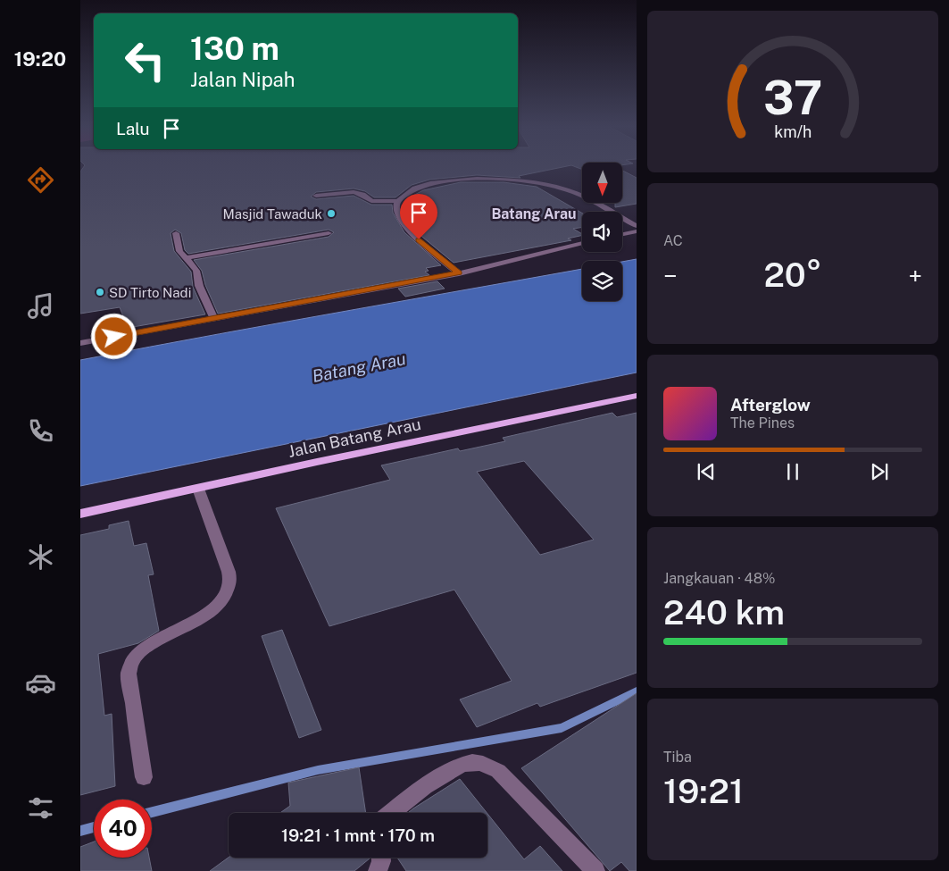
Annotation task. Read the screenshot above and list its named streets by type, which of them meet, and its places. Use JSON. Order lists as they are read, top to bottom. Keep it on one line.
{"streets":{"main road":["Jalan Batang Arau"]},"districts":["Batang Arau"],"water":["Batang Arau"],"places":["Masjid Tawaduk","SD Tirto Nadi"],"north":"bottom","page":{"tabs":"19:20","turn":["130 m","Jalan Nipah"],"then":"Lalu","tile":["AC",["Jangkauan · 48%","240 km"],["Tiba","19:21"]],"heat":["−","20°","+"],"song":["Afterglow","The Pines"],"limit":"40","trip":"19:21 · 1 mnt · 170 m","gauge":["37","km/h"]}}
